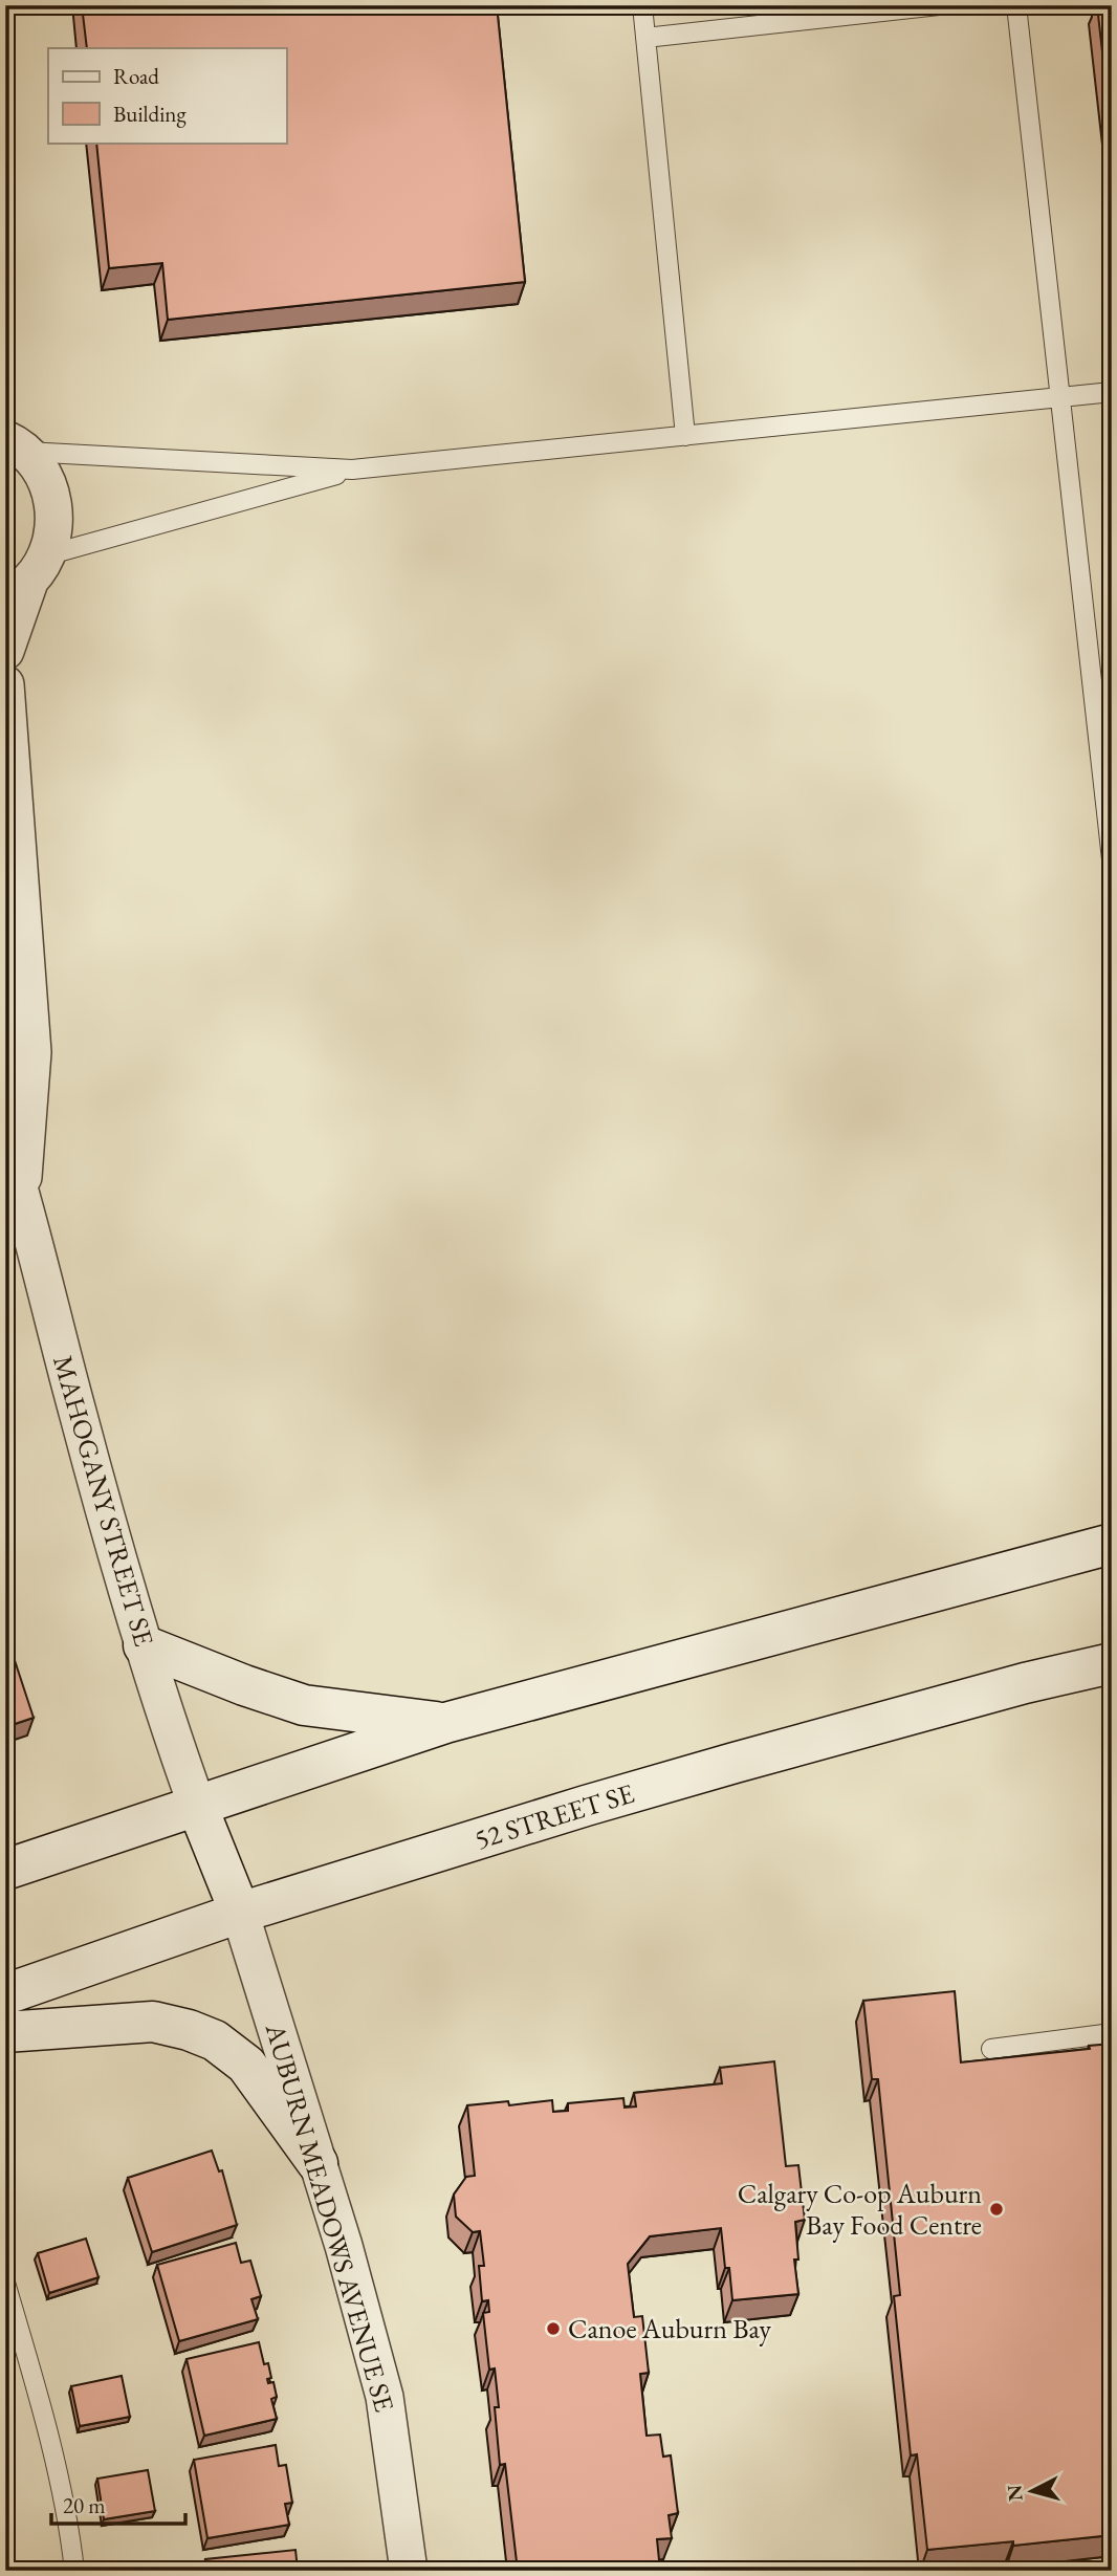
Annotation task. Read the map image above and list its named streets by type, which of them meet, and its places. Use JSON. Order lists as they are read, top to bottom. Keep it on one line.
{"streets":{"main road":["52 STREET SE"],"street":["MAHOGANY STREET SE","AUBURN MEADOWS AVENUE SE"]},"crossings":[["52 STREET SE","AUBURN MEADOWS AVENUE SE"]],"places":["Calgary Co-op Auburn Bay Food Centre","Canoe Auburn Bay"],"legend":["Road","Building"],"scale_bar":"20 m","north":"left"}
